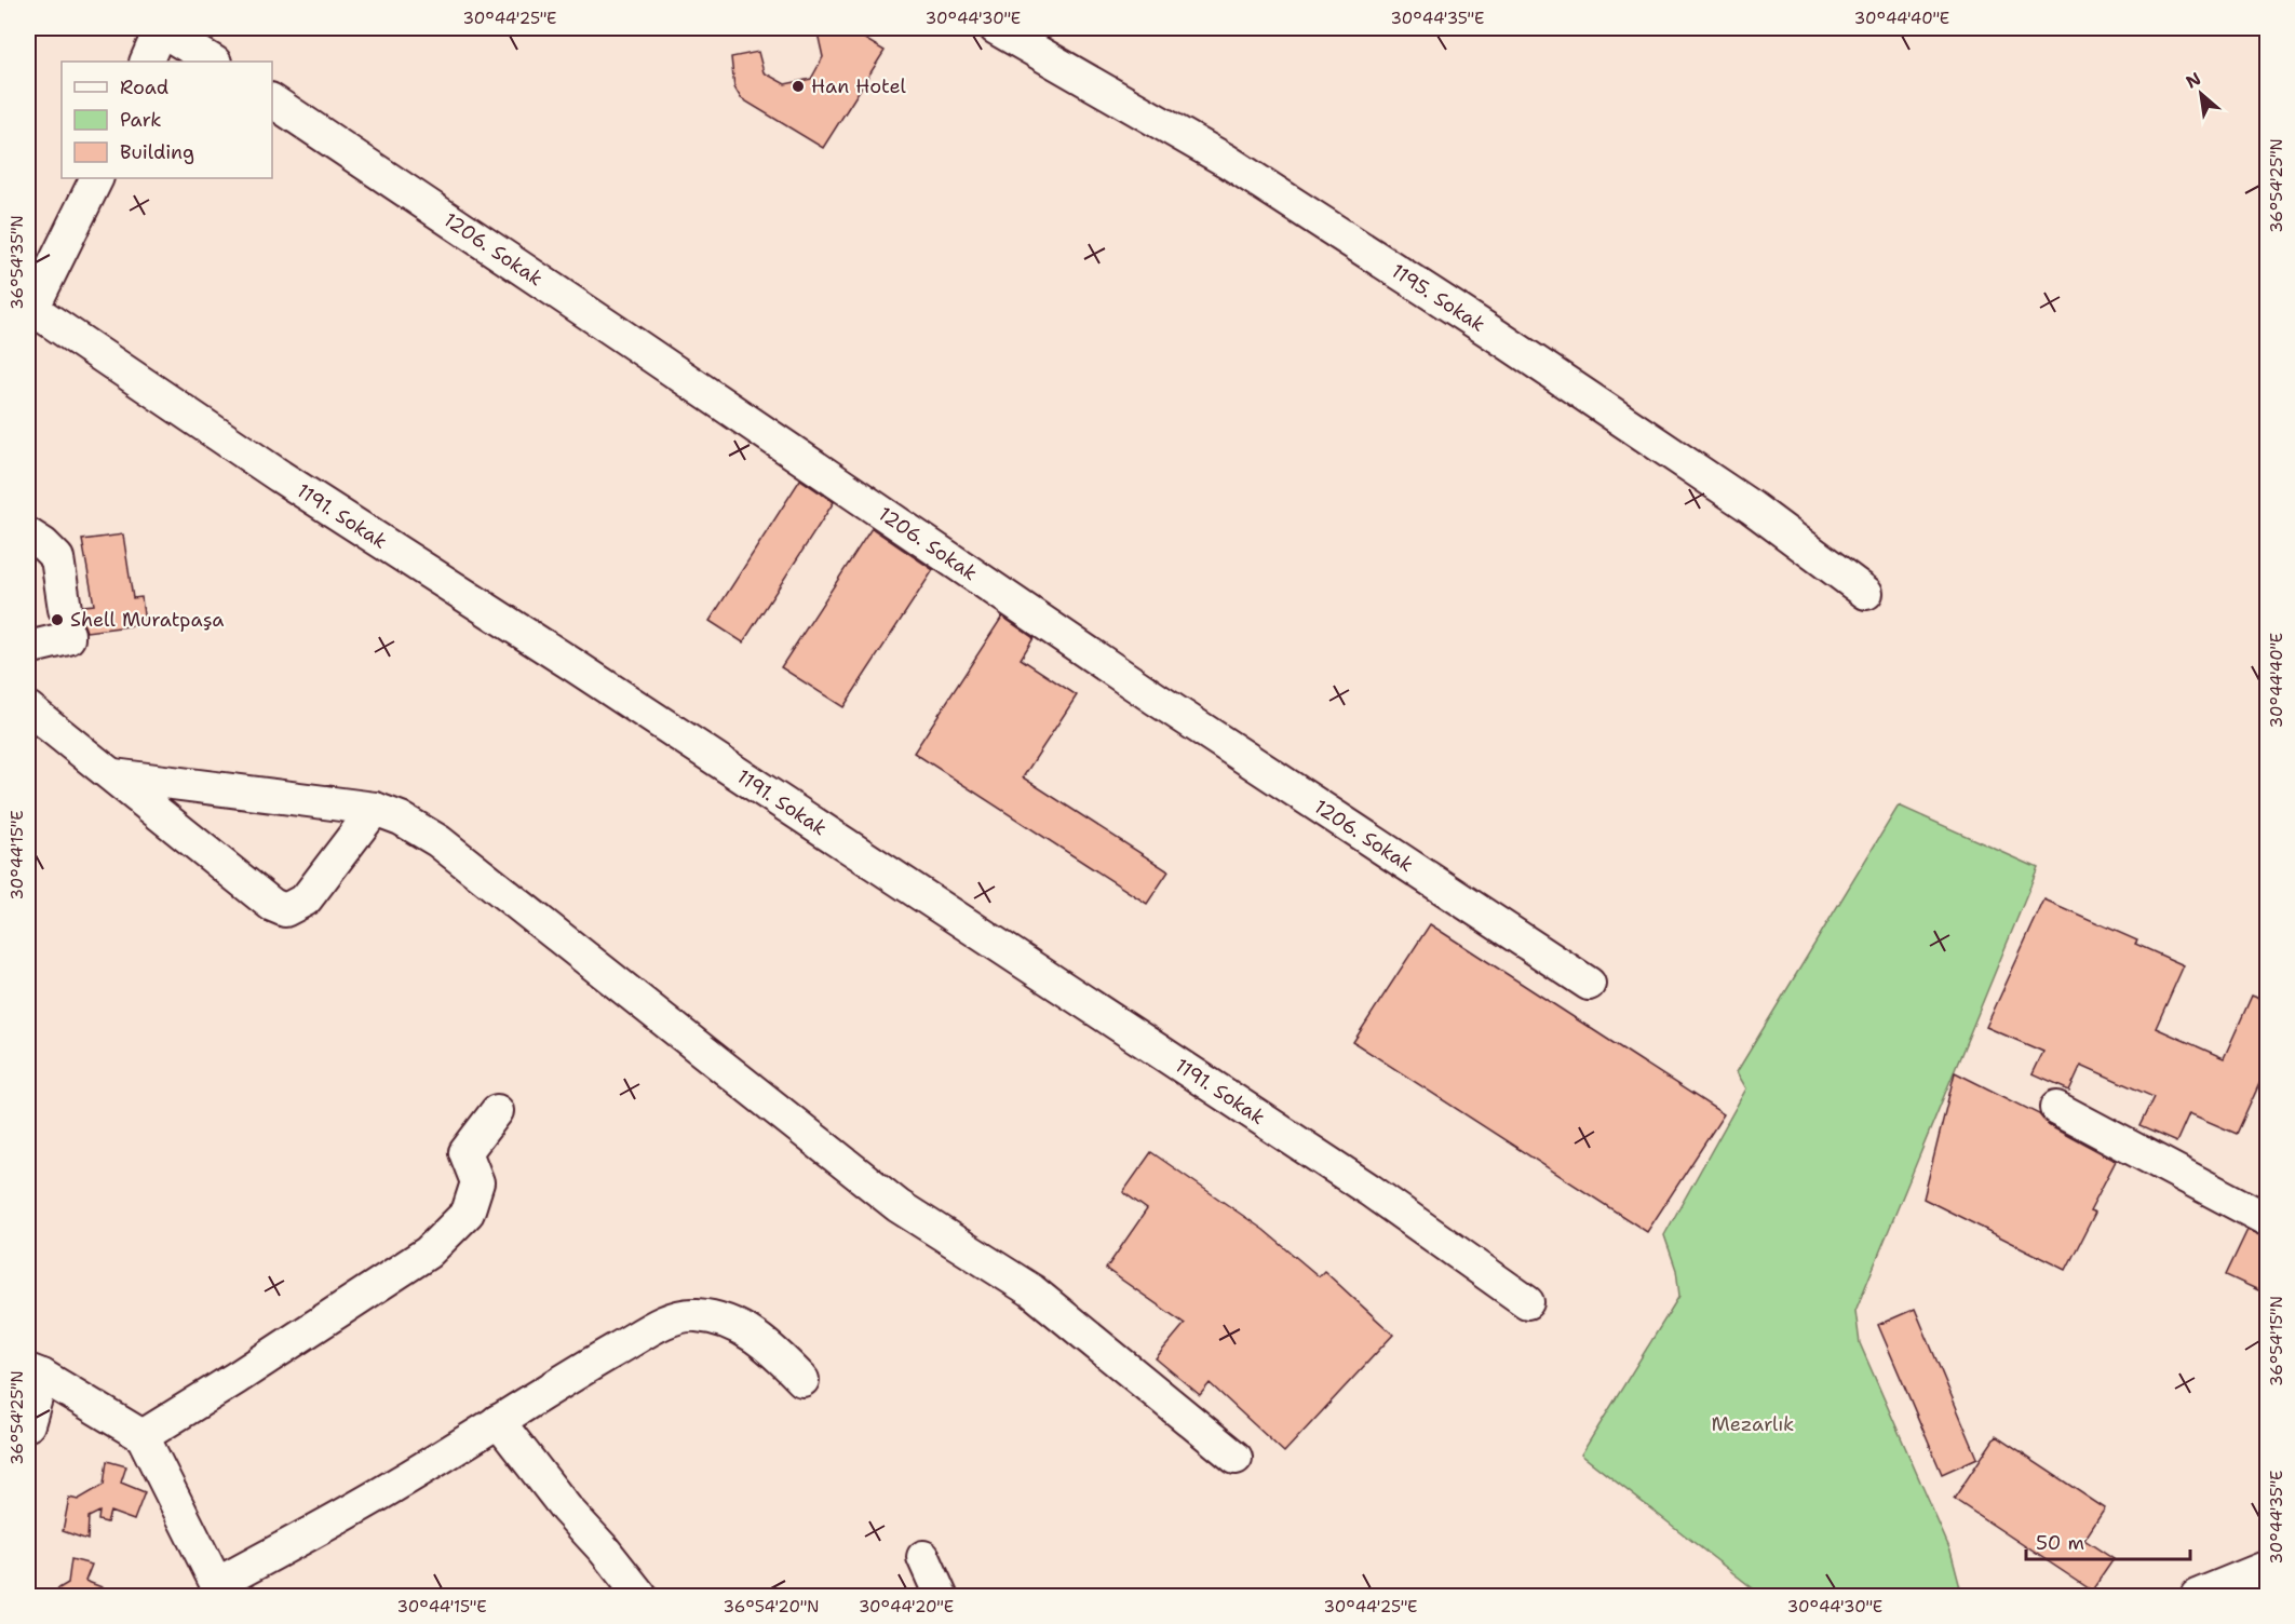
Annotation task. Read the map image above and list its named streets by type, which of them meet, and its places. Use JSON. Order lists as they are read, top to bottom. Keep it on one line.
{"streets":{"street":["1206. Sokak","1195. Sokak","1191. Sokak"]},"parks":["Mezarlık"],"places":["Han Hotel","Shell Muratpaşa"],"legend":["Road","Park","Building"],"scale_bar":"50 m","north":"top left","coordinates":["30°44'25\"E","30°44'30\"E","30°44'35\"E","30°44'40\"E","36°54'25\"N","36°54'35\"N","30°44'15\"E","36°54'15\"N","36°54'20\"N","30°44'20\"E"]}
